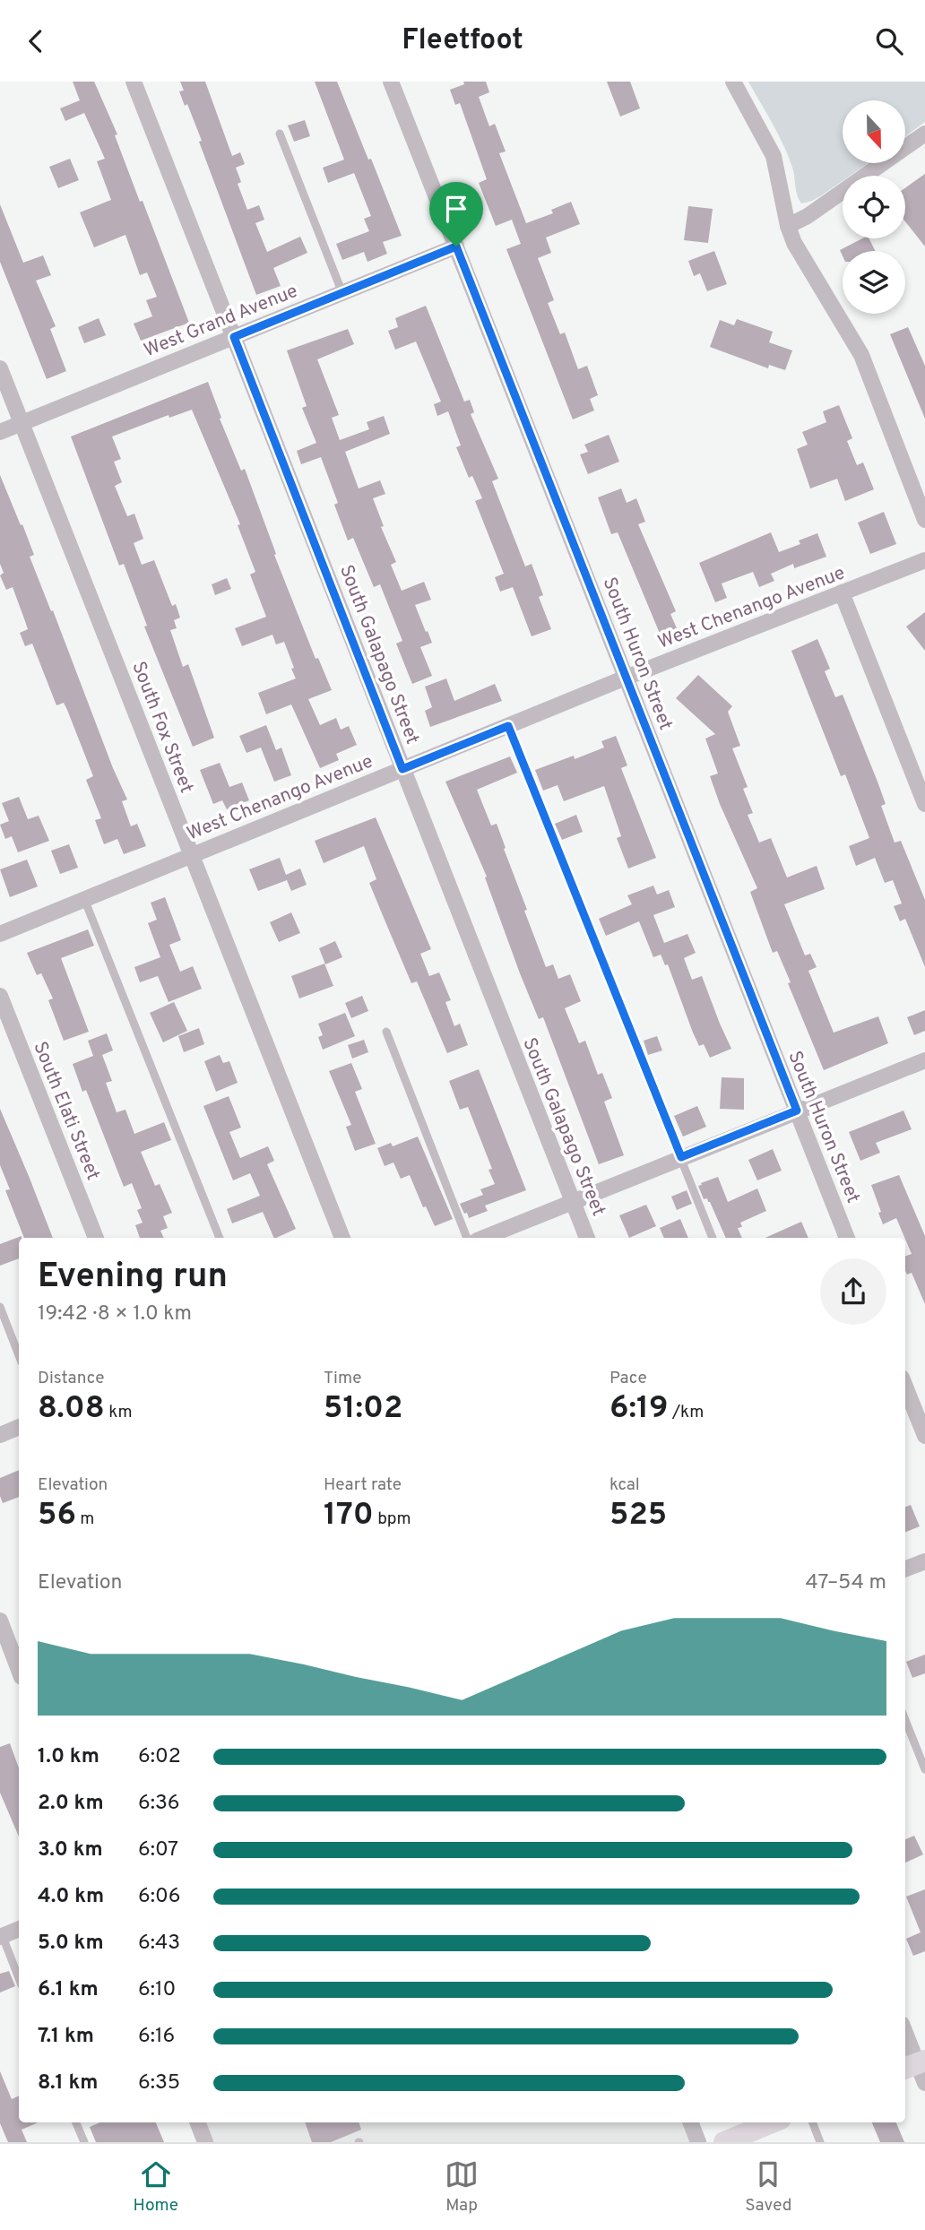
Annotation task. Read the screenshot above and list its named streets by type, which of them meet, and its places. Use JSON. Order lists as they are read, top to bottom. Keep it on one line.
{"streets":{"street":["West Grand Avenue","West Chenango Avenue","South Huron Street","South Galapago Street","South Fox Street","South Elati Street"]},"crossings":[["West Grand Avenue","South Huron Street"],["West Grand Avenue","South Galapago Street"],["West Grand Avenue","South Fox Street"],["West Chenango Avenue","South Huron Street"],["West Chenango Avenue","South Galapago Street"],["West Chenango Avenue","South Fox Street"]],"north":"bottom","page":{"header":"Fleetfoot","heading":["Evening run","19:42 · 8 × 1.0 km"],"stats":[["Distance","8.08 km"],["Time","51:02"],["Pace","6:19 /km"],["Elevation","56 m"],["Heart rate","170 bpm"],["kcal","525"]],"chart":["Elevation","47–54 m"],"list":[{"name":"1.0 km","note":"6:02"},{"name":"2.0 km","note":"6:36"},{"name":"3.0 km","note":"6:07"},{"name":"4.0 km","note":"6:06"},{"name":"5.0 km","note":"6:43"},{"name":"6.1 km","note":"6:10"},{"name":"7.1 km","note":"6:16"},{"name":"8.1 km","note":"6:35"}],"tabs":["Home","Map","Saved"]}}
